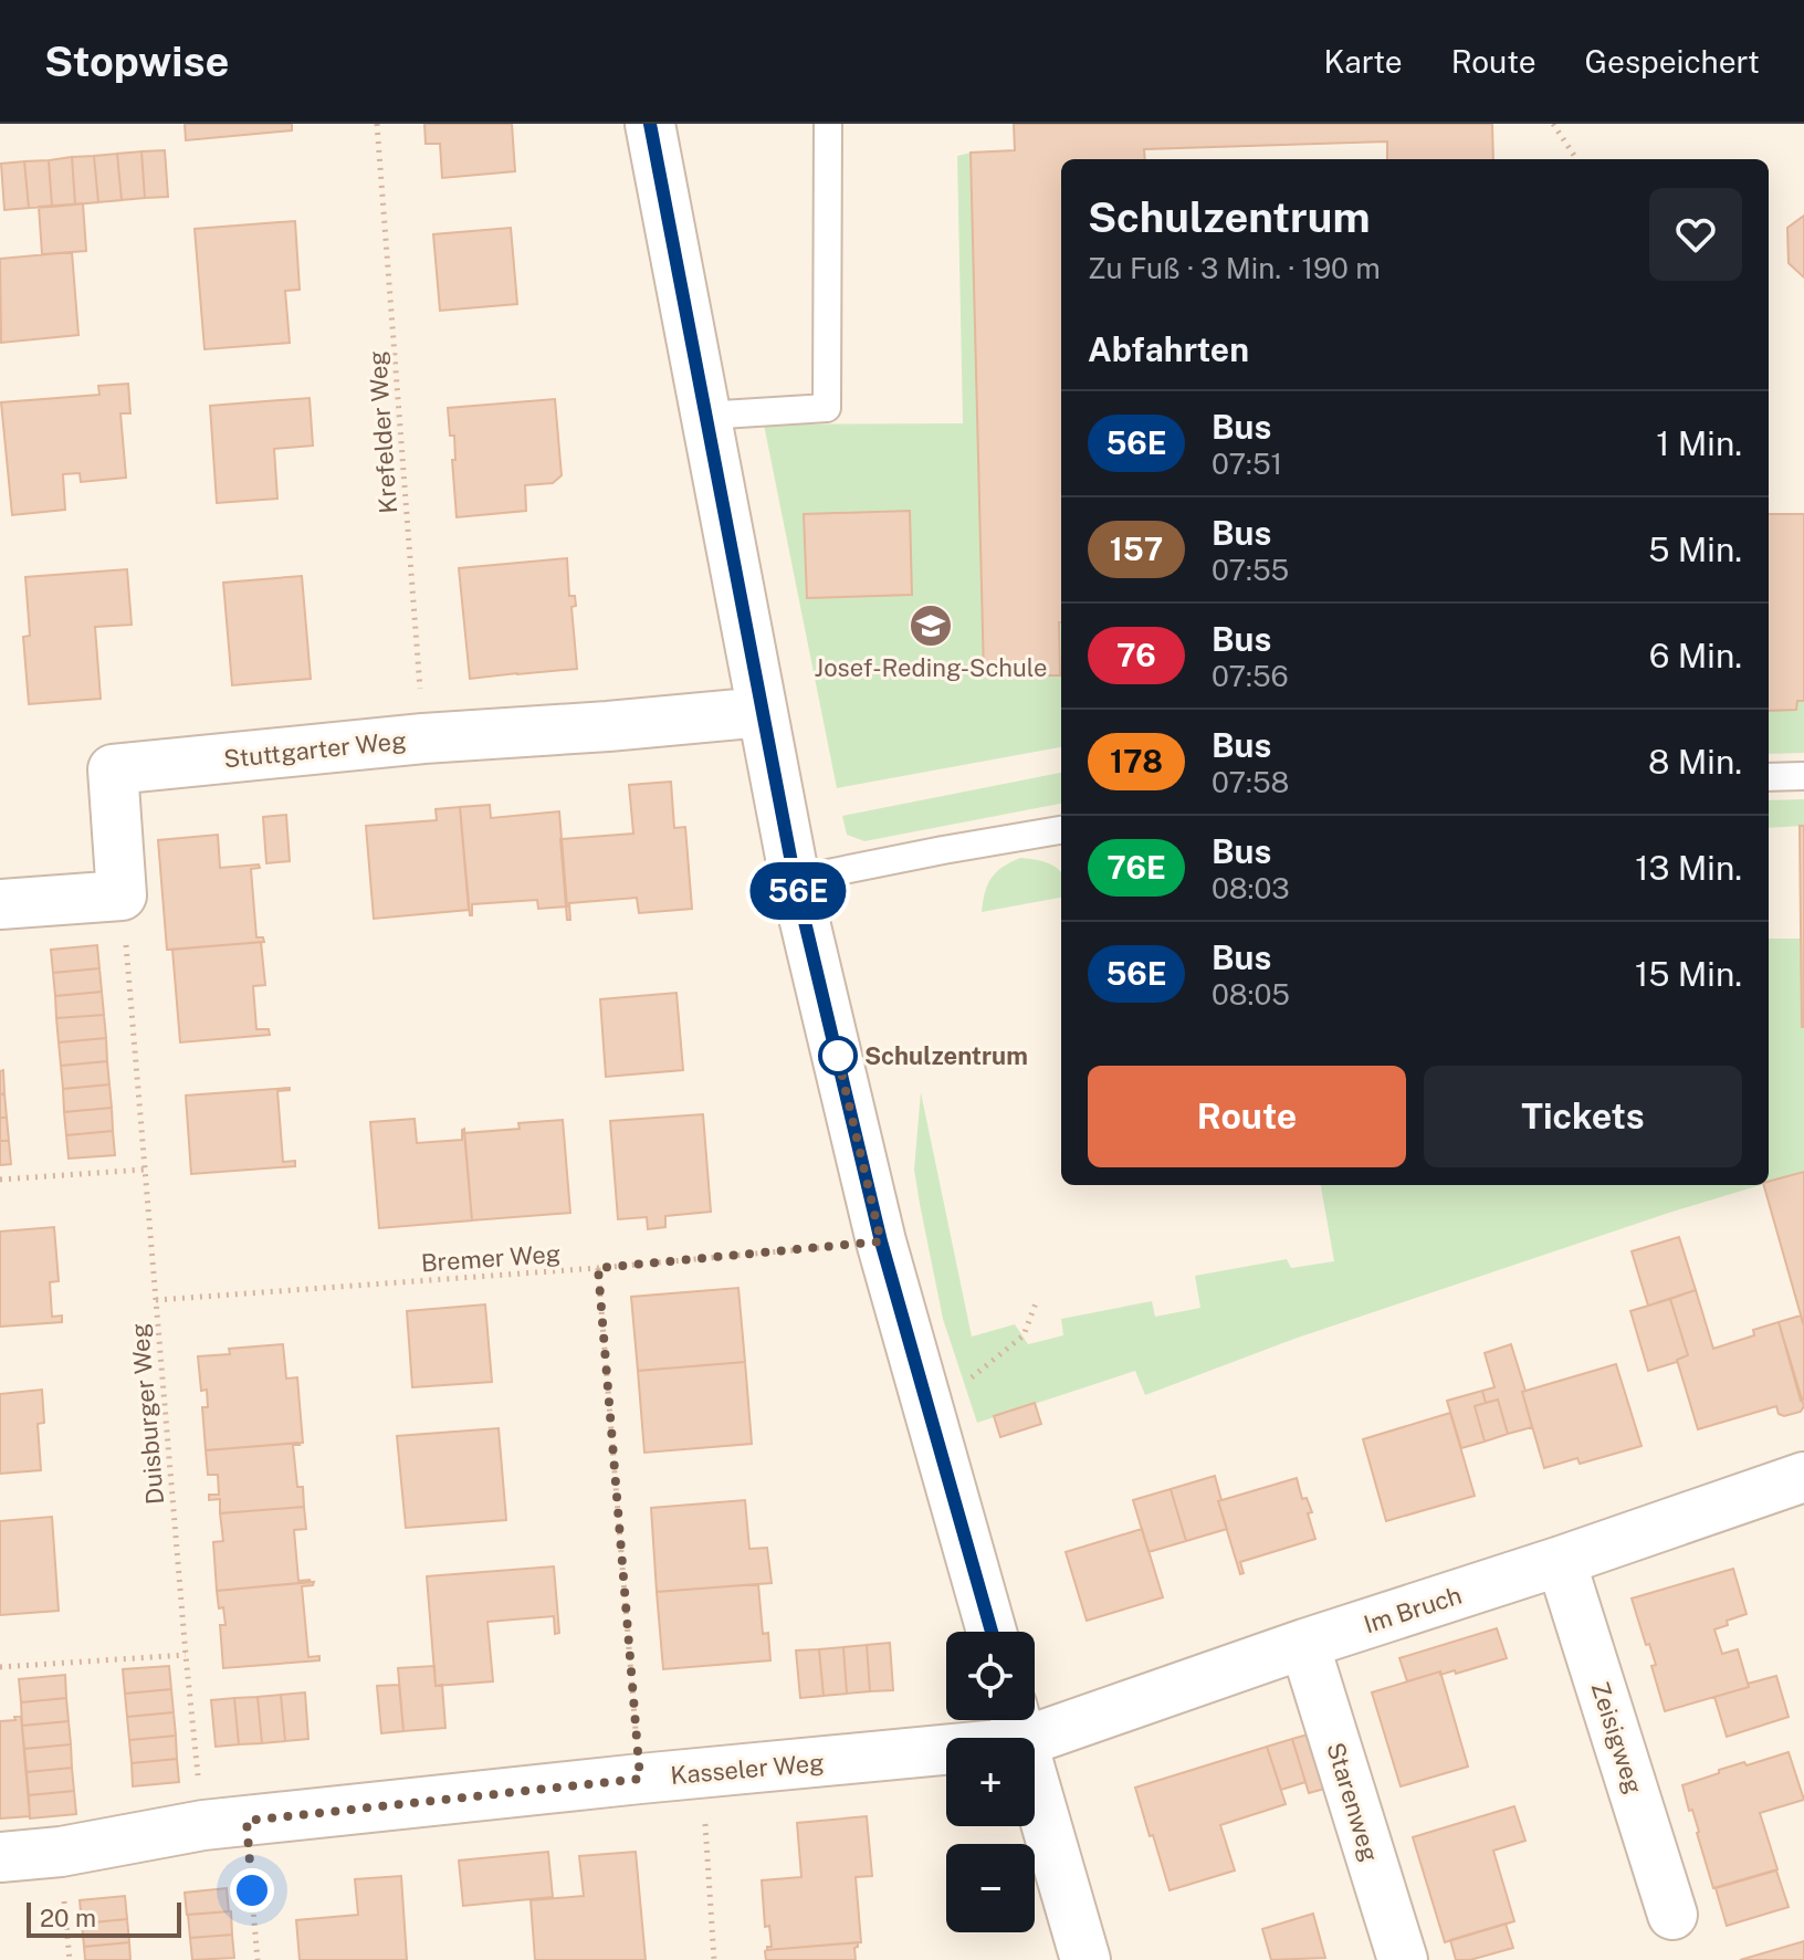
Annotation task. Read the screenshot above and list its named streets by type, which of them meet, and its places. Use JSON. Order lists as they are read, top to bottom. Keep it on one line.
{"streets":{"street":["Stuttgarter Weg","Im Bruch","Zeisigweg","Kasseler Weg","Starenweg"],"path":["Krefelder Weg","Bremer Weg","Duisburger Weg"]},"crossings":[["Krefelder Weg","Stuttgarter Weg"],["Stuttgarter Weg","Duisburger Weg"],["Bremer Weg","Duisburger Weg"],["Duisburger Weg","Kasseler Weg"],["Im Bruch","Zeisigweg"],["Im Bruch","Kasseler Weg"],["Im Bruch","Starenweg"]],"places":{"school or university":["Josef-Reding-Schule"],"other":["Schulzentrum"]},"lines":["bus line 56E"],"scale_bar":"20 m","page":{"header":"Stopwise","nav":["Karte","Route","Gespeichert"],"on_map":"56E","heading":[["Schulzentrum","Zu Fuß · 3 Min. · 190 m"],"Abfahrten"],"list":[{"mark":"56E","name":"Bus","note":"07:51","value":"1 Min."},{"mark":"157","name":"Bus","note":"07:55","value":"5 Min."},{"mark":"76","name":"Bus","note":"07:56","value":"6 Min."},{"mark":"178","name":"Bus","note":"07:58","value":"8 Min."},{"mark":"76E","name":"Bus","note":"08:03","value":"13 Min."},{"mark":"56E","name":"Bus","note":"08:05","value":"15 Min."}],"buttons":["Route","Tickets"],"map_buttons":["+","−"],"scale":"20 m"}}
